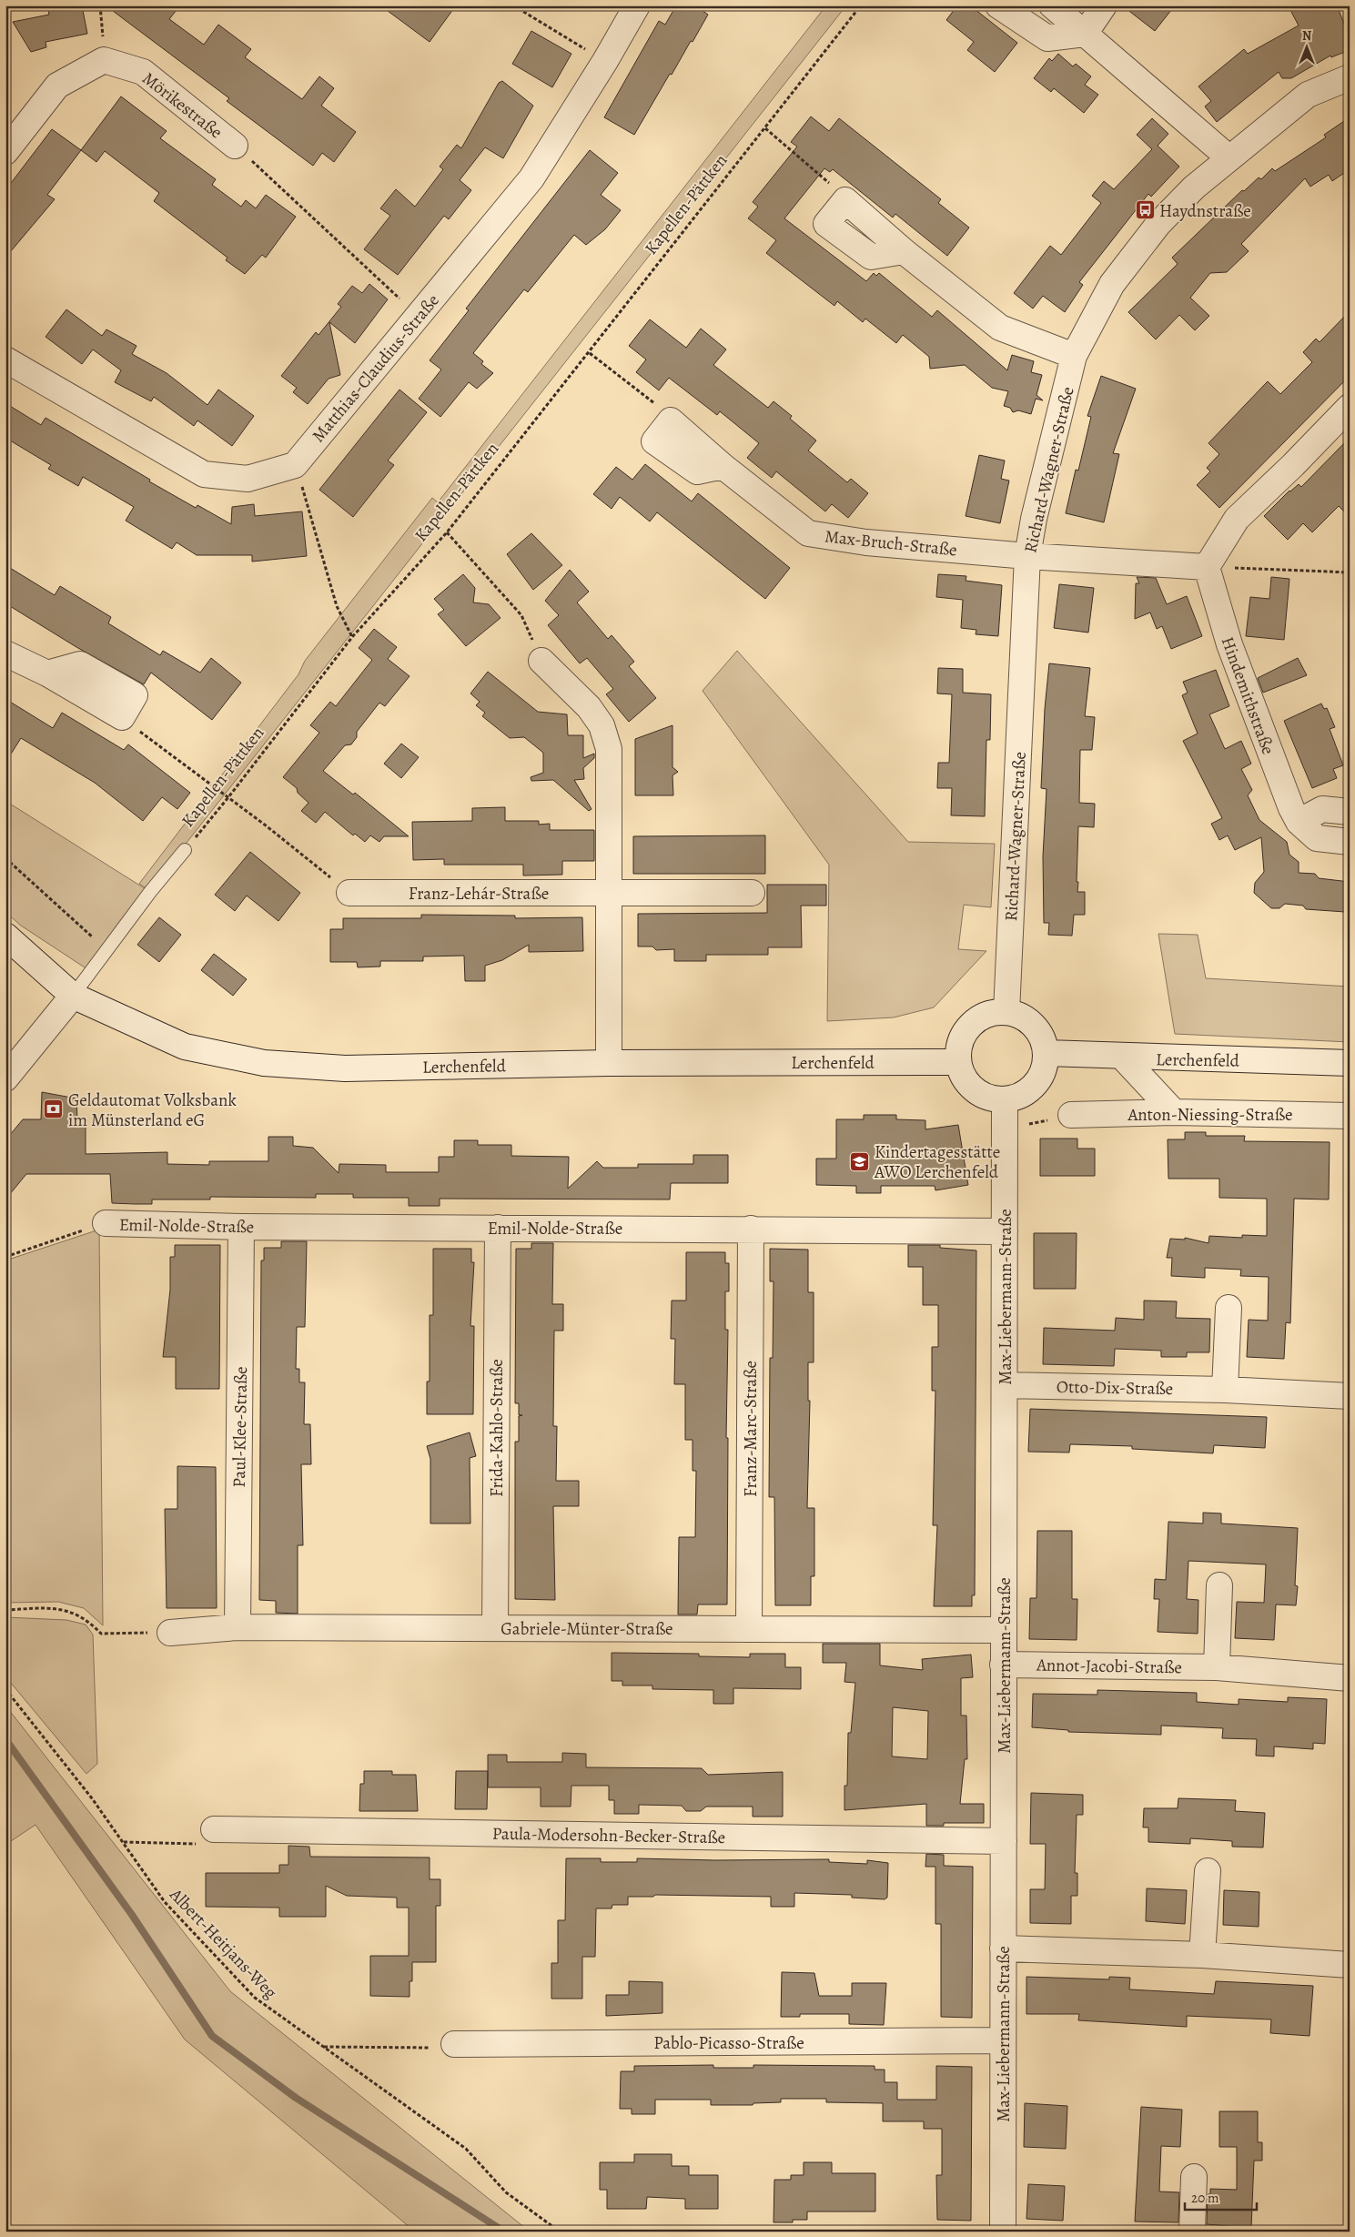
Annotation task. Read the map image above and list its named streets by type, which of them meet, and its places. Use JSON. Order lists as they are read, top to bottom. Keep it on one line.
{"streets":{"street":["Mörikestraße","Matthias-Claudius-Straße","Richard-Wagner-Straße","Max-Bruch-Straße","Hindemithstraße","Franz-Lehár-Straße","Lerchenfeld","Anton-Niessing-Straße","Emil-Nolde-Straße","Max-Liebermann-Straße","Otto-Dix-Straße","Paul-Klee-Straße","Frida-Kahlo-Straße","Franz-Marc-Straße","Gabriele-Münter-Straße","Annot-Jacobi-Straße","Paula-Modersohn-Becker-Straße","Pablo-Picasso-Straße"],"lane":["Kapellen-Pättken"],"path":["Albert-Heitjans-Weg"]},"crossings":[["Kapellen-Pättken","Lerchenfeld"],["Richard-Wagner-Straße","Max-Bruch-Straße"],["Richard-Wagner-Straße","Lerchenfeld"],["Richard-Wagner-Straße","Max-Liebermann-Straße"],["Lerchenfeld","Max-Liebermann-Straße"],["Emil-Nolde-Straße","Max-Liebermann-Straße"],["Emil-Nolde-Straße","Paul-Klee-Straße"],["Emil-Nolde-Straße","Frida-Kahlo-Straße"],["Emil-Nolde-Straße","Franz-Marc-Straße"],["Max-Liebermann-Straße","Otto-Dix-Straße"],["Max-Liebermann-Straße","Gabriele-Münter-Straße"],["Max-Liebermann-Straße","Annot-Jacobi-Straße"],["Max-Liebermann-Straße","Paula-Modersohn-Becker-Straße"],["Max-Liebermann-Straße","Pablo-Picasso-Straße"],["Paul-Klee-Straße","Gabriele-Münter-Straße"],["Frida-Kahlo-Straße","Gabriele-Münter-Straße"],["Franz-Marc-Straße","Gabriele-Münter-Straße"]],"places":{"bus stop":["Haydnstraße"],"bank":["Geldautomat Volksbank im Münsterland eG"],"school or university":["Kindertagesstätte AWO Lerchenfeld"]},"scale_bar":"20 m","north":"top"}
